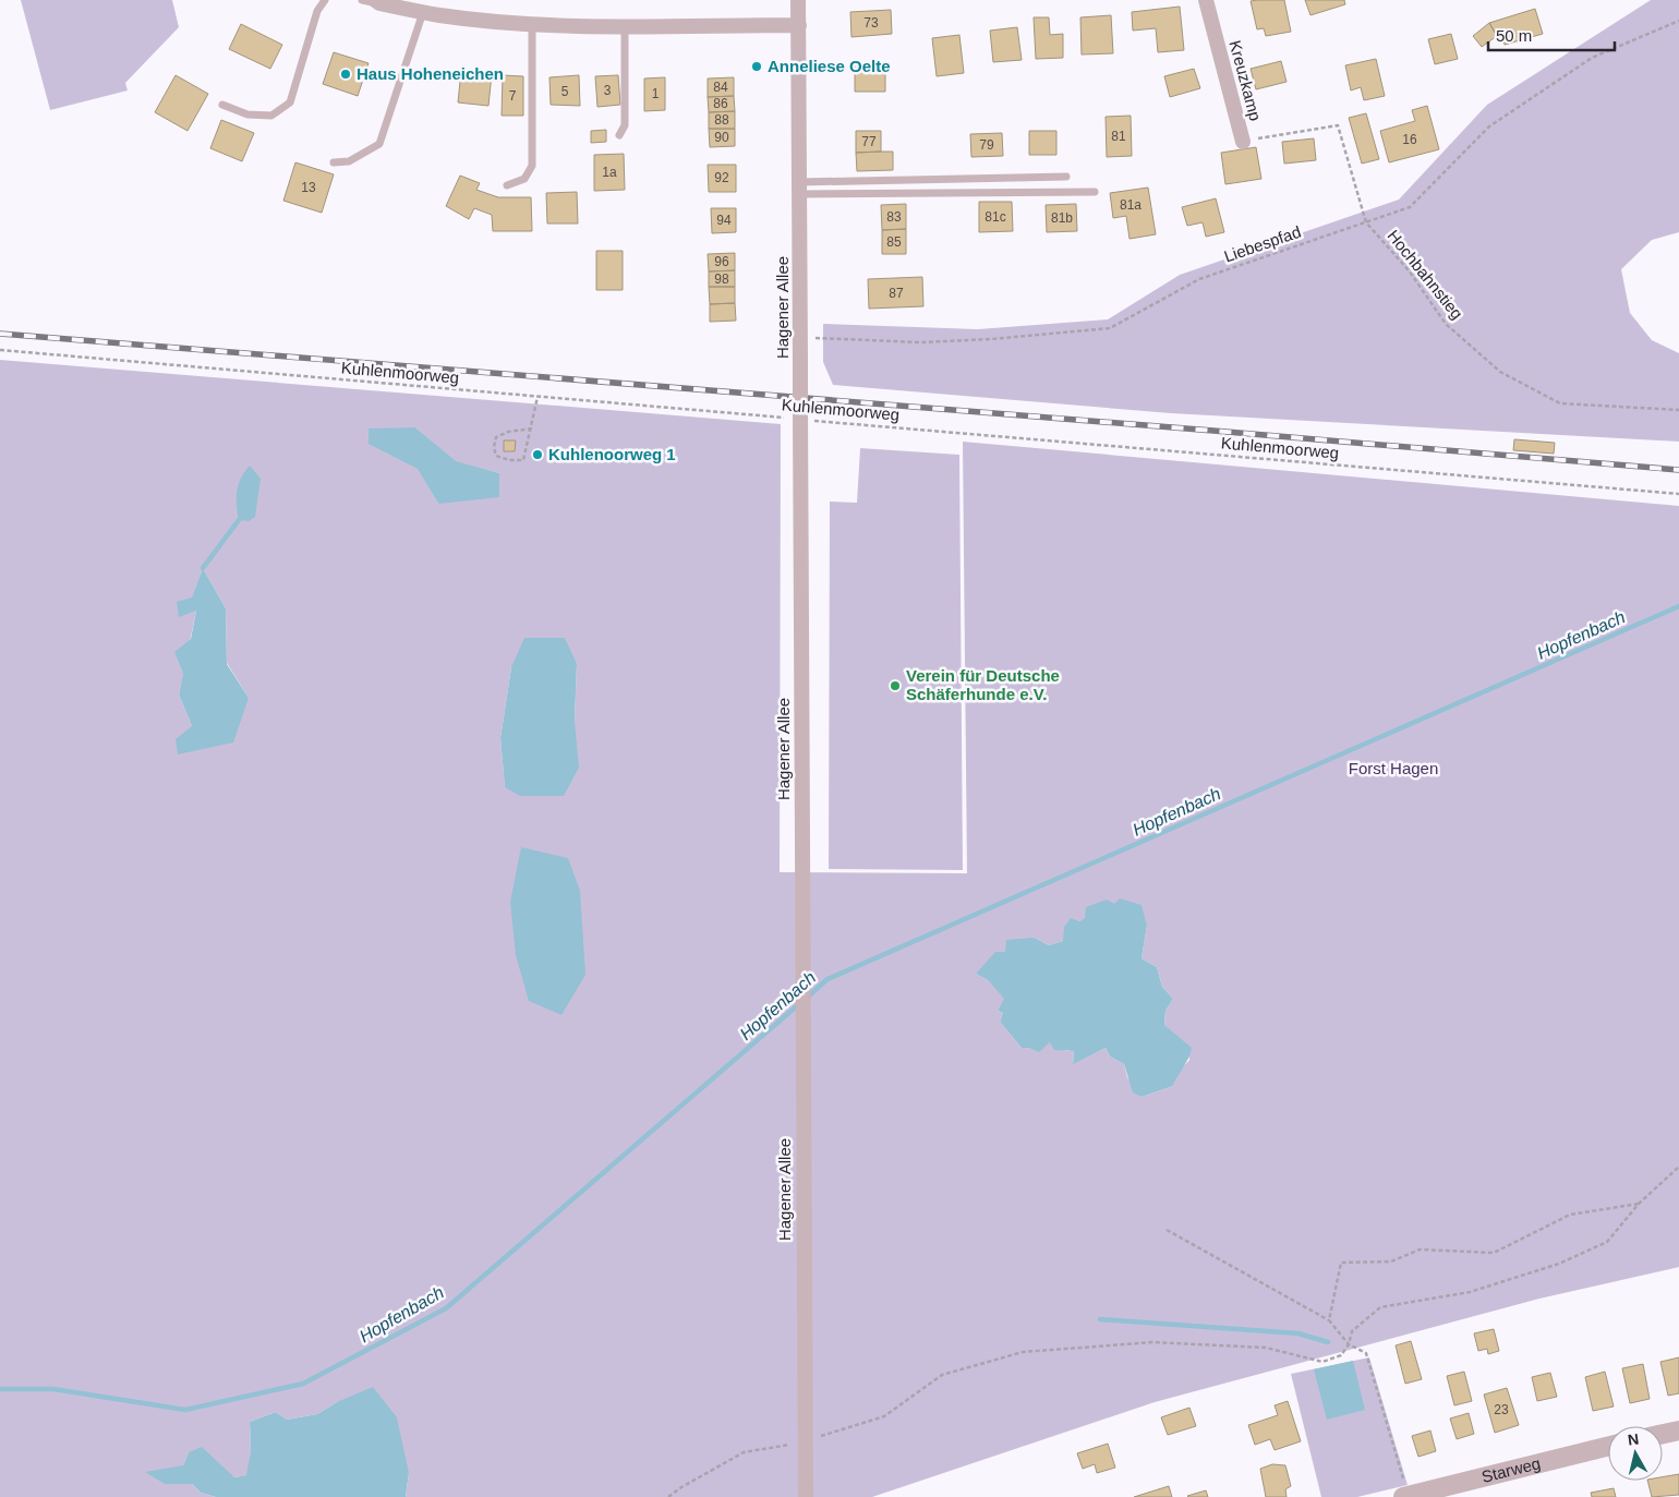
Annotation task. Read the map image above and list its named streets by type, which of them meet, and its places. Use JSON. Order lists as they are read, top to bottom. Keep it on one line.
{"streets":{"street":["Kreuzkamp","Hagener Allee","Starweg"],"path":["Liebespfad","Hochbahnstieg","Kuhlenmoorweg"]},"crossings":[["Kreuzkamp","Hochbahnstieg"],["Liebespfad","Hochbahnstieg"],["Liebespfad","Hagener Allee"],["Hagener Allee","Kuhlenmoorweg"]],"water":["Hopfenbach"],"parks":["Forst Hagen"],"places":["Anneliese Oelte","Haus Hoheneichen","Kuhlenoorweg 1","Verein für Deutsche Schäferhunde e.V."],"house_numbers":["73","84","3","5","1","7","86","88","81","90","16","77","79","1a","92","13","81a","83","81c","81b","94","85","96","98","87","23"],"scale_bar":"50 m","north":"top"}
